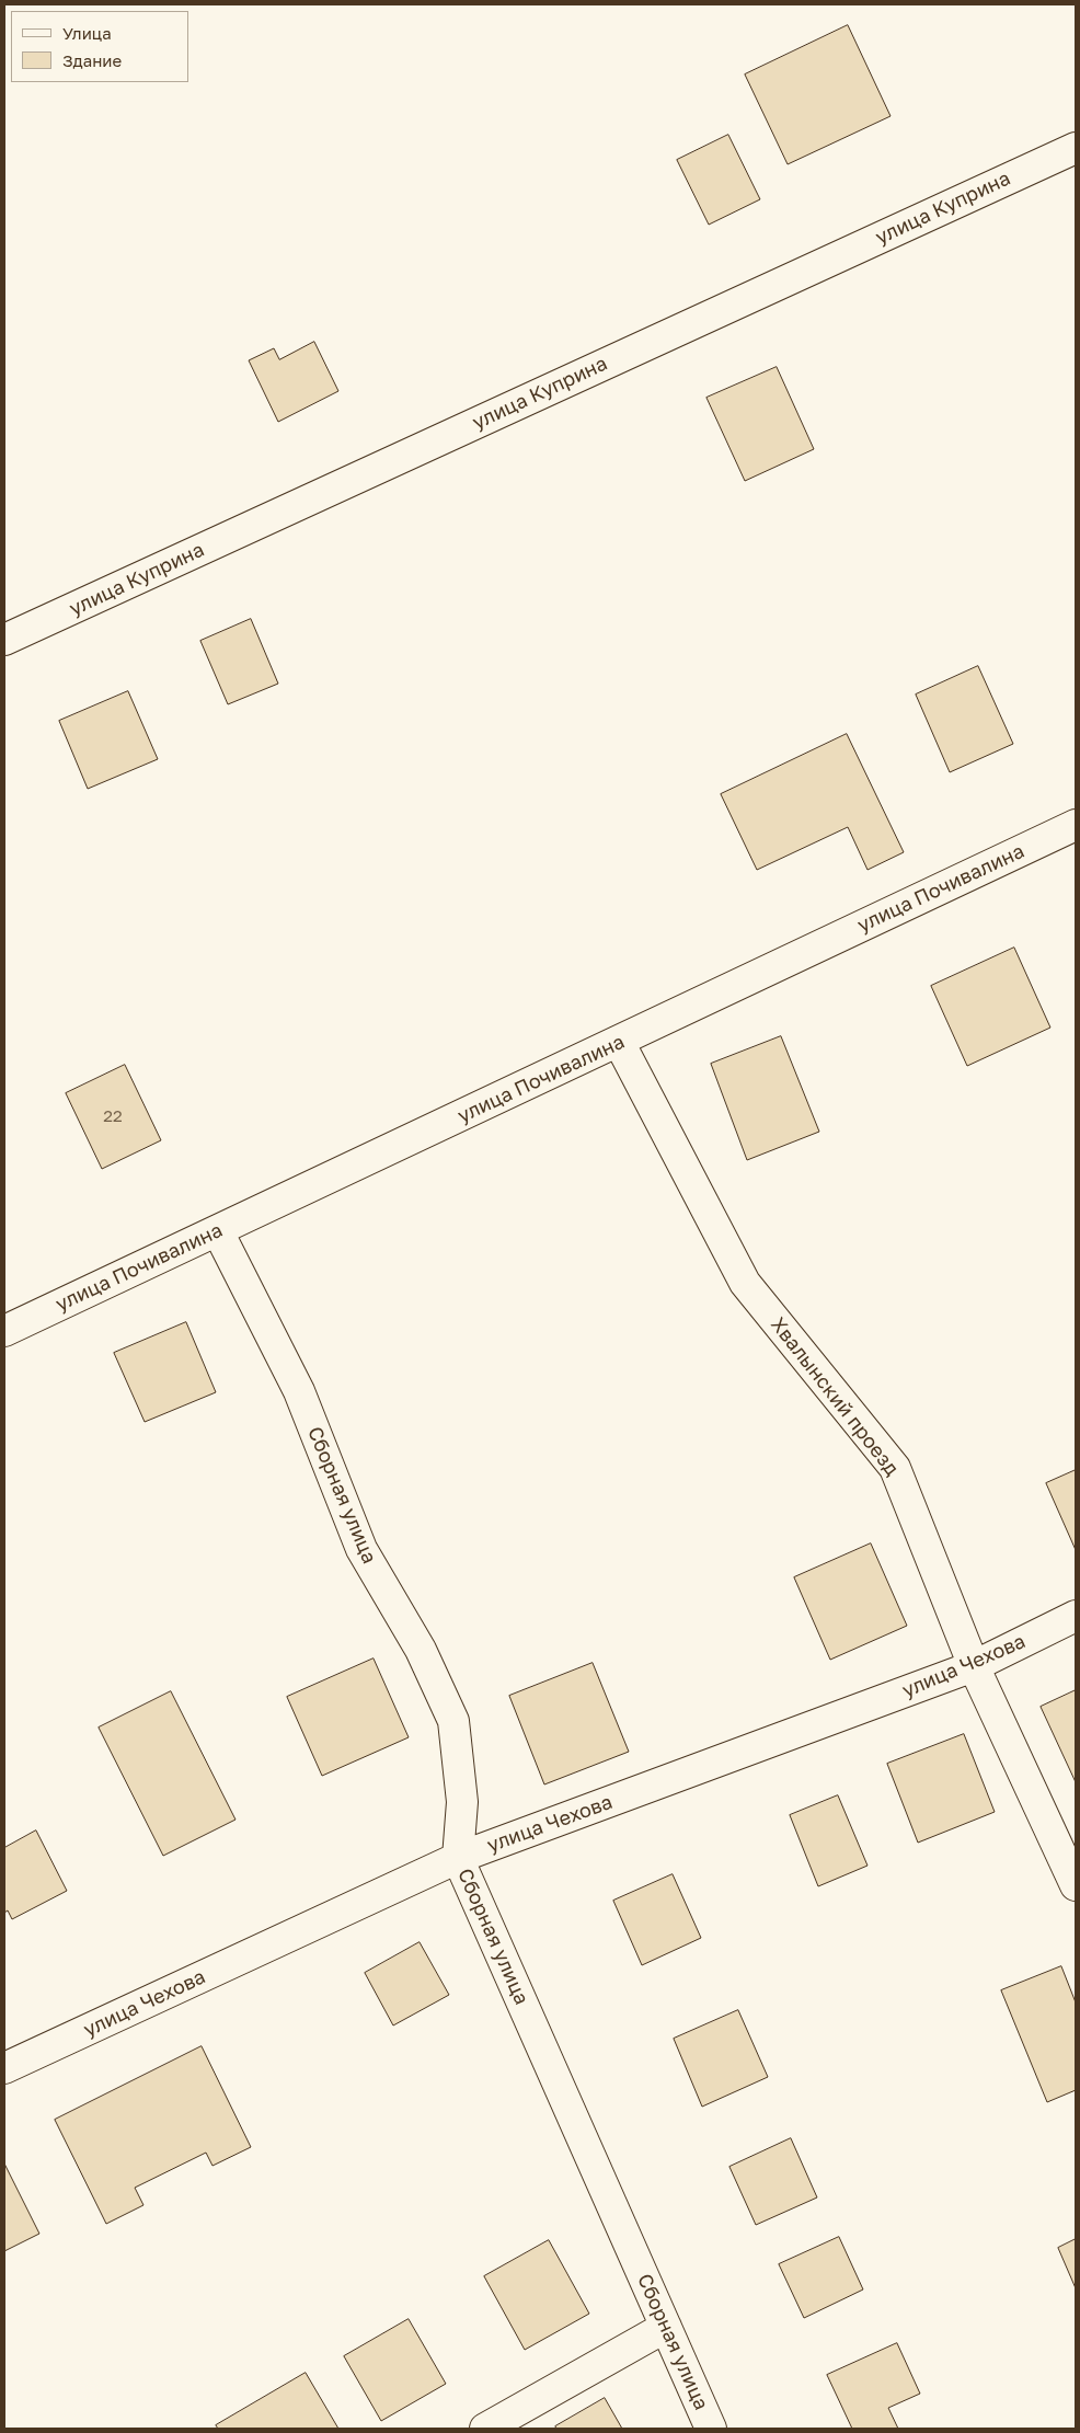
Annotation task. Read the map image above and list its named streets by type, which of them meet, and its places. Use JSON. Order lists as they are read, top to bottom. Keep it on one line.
{"streets":{"street":["улица Куприна","улица Почивалина","Хвалынский проезд","Сборная улица","улица Чехова"]},"crossings":[["улица Почивалина","Хвалынский проезд"],["улица Почивалина","Сборная улица"],["Хвалынский проезд","улица Чехова"],["Сборная улица","улица Чехова"]],"house_numbers":["22"],"legend":["Улица","Здание"]}
